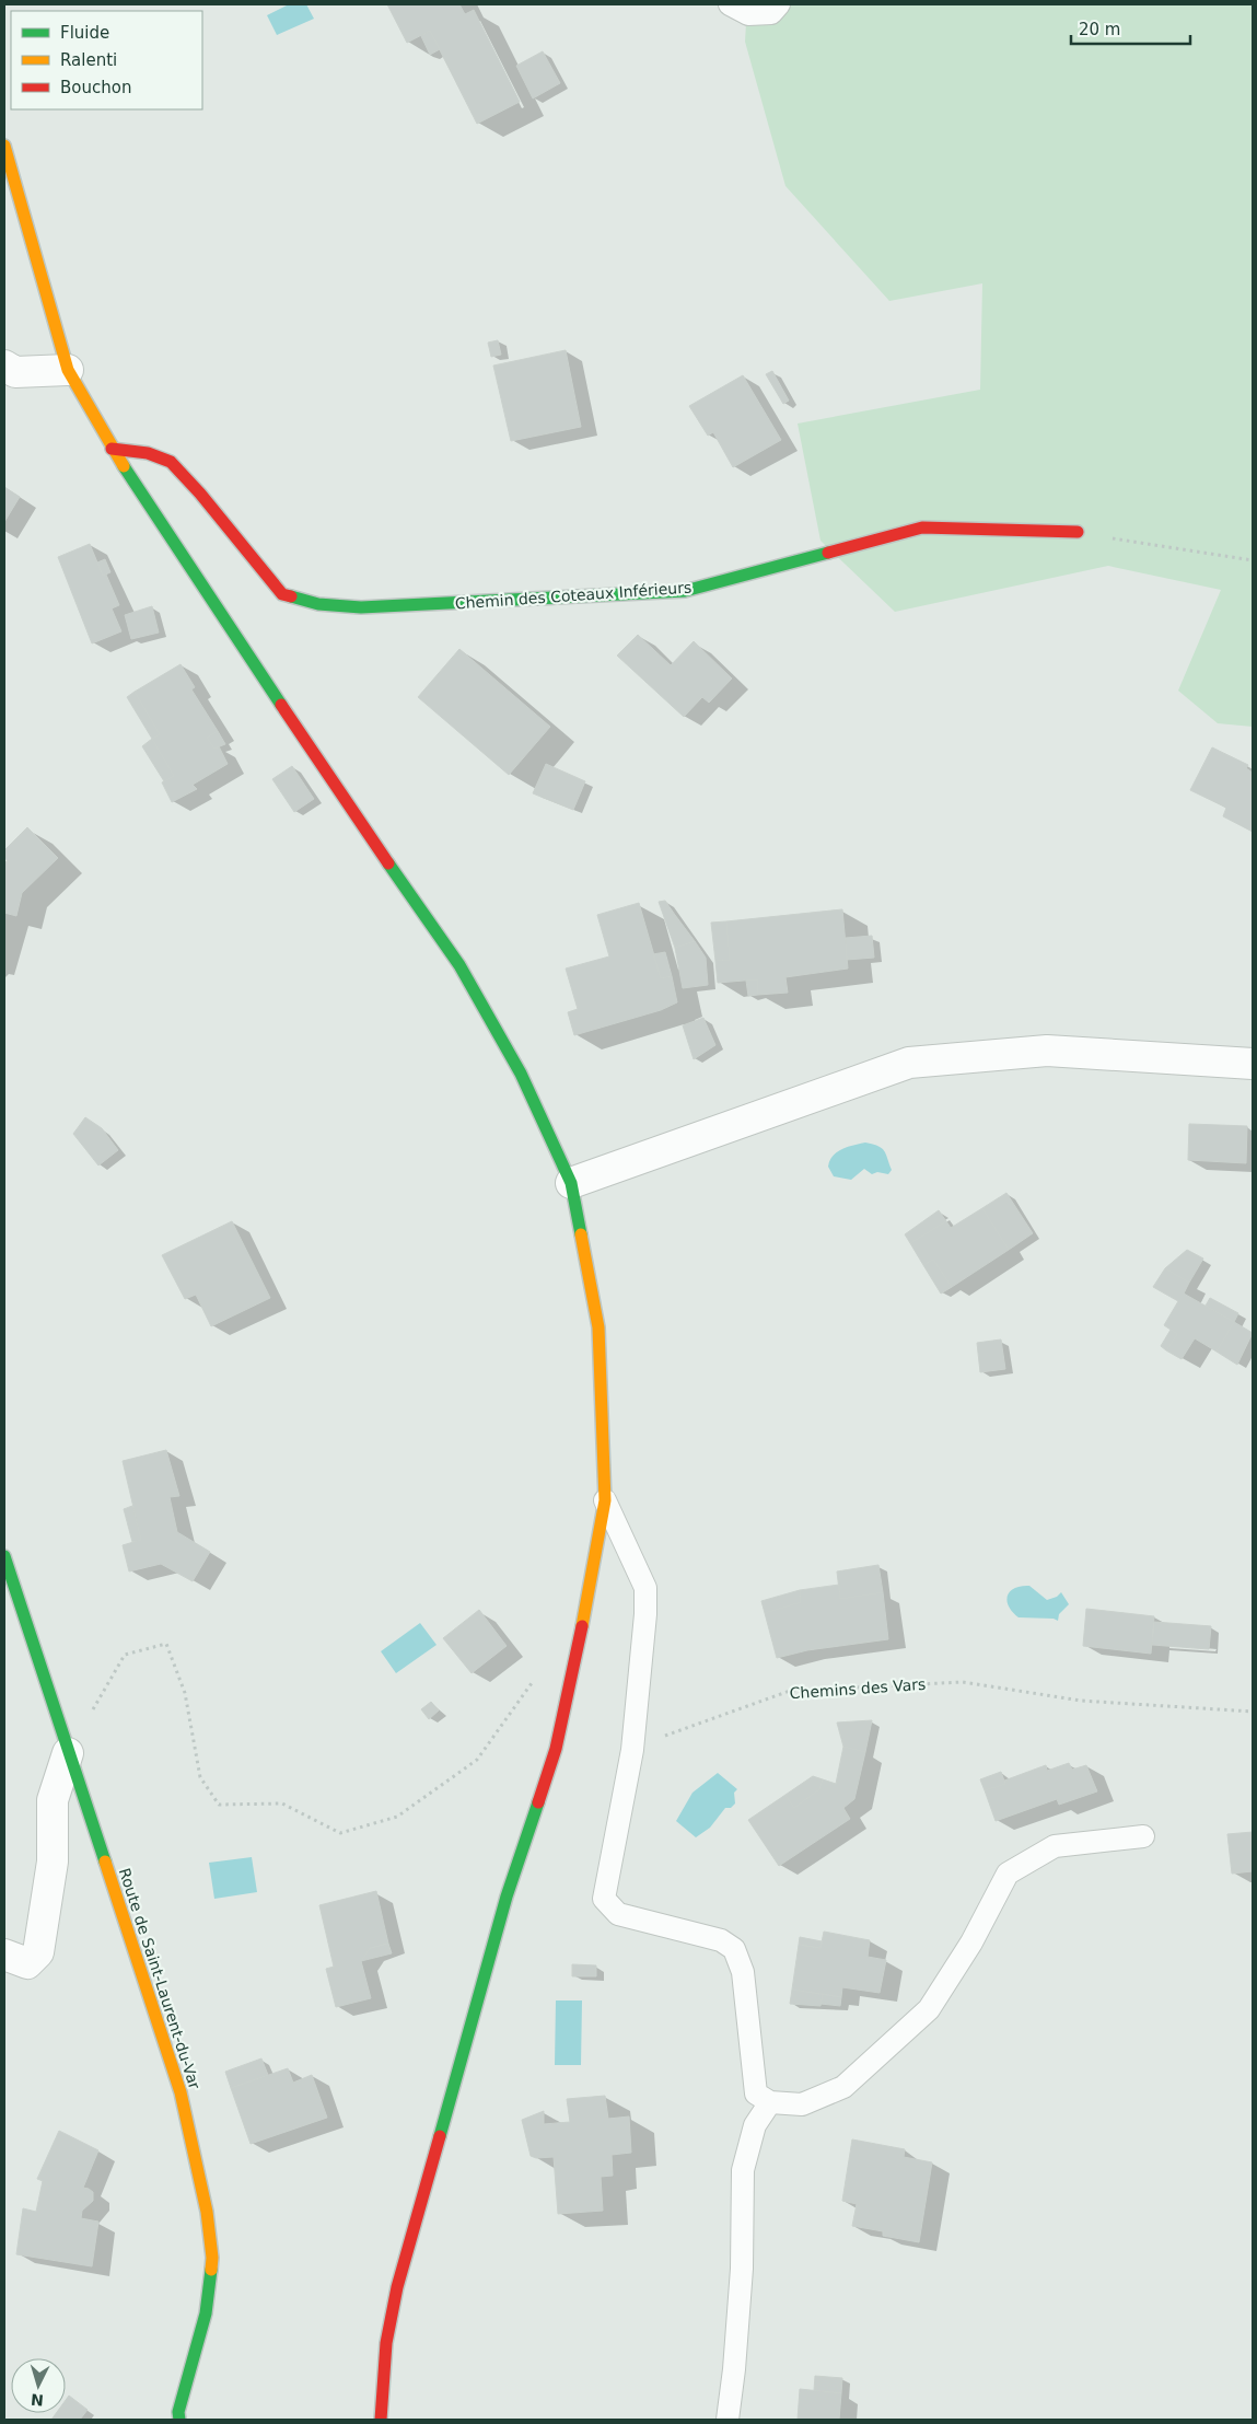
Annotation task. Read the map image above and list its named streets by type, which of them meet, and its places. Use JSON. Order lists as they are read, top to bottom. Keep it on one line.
{"streets":{"street":["Chemin des Coteaux Inférieurs","Route de Saint-Laurent-du-Var"],"path":["Chemins des Vars"]},"legend":["Fluide","Ralenti","Bouchon"],"scale_bar":"20 m","north":"bottom"}
